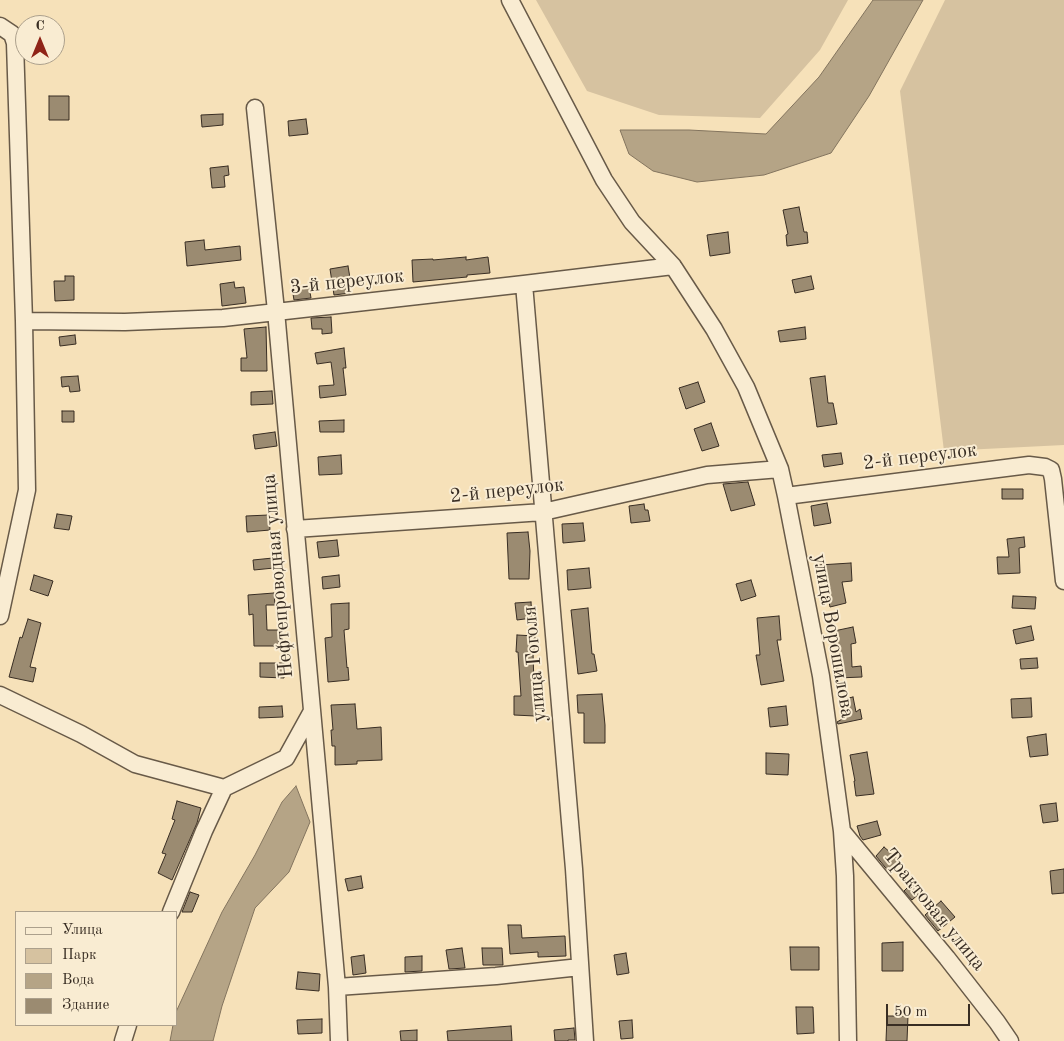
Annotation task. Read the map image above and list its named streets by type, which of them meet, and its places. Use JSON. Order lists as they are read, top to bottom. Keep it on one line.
{"streets":{"street":["3-й переулок","2-й переулок","Нефтепроводная улица","улица Ворошилова","улица Гоголя","Трактовая улица"]},"crossings":[["3-й переулок","Нефтепроводная улица"],["3-й переулок","улица Ворошилова"],["3-й переулок","улица Гоголя"],["2-й переулок","Нефтепроводная улица"],["2-й переулок","улица Ворошилова"],["2-й переулок","улица Гоголя"],["улица Ворошилова","Трактовая улица"]],"legend":["Улица","Парк","Вода","Здание"],"scale_bar":"50 m","north":"top"}
